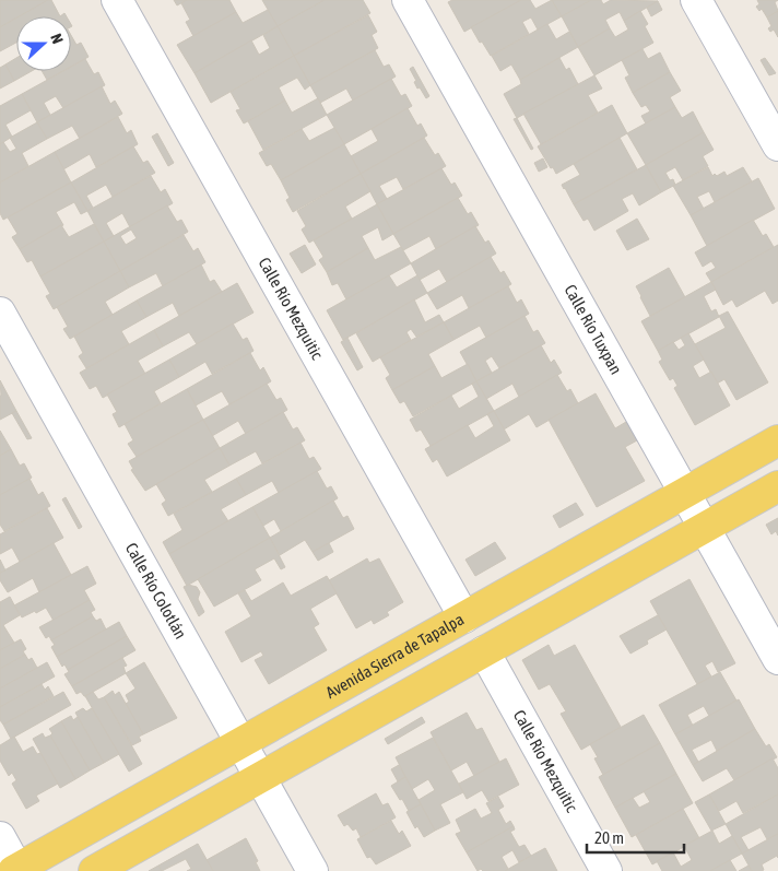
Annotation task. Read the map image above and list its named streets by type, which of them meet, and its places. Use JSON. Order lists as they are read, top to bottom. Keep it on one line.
{"streets":{"main road":["Avenida Sierra de Tapalpa"],"street":["Calle Río Mezquitic","Calle Río Tuxpan","Calle Río Colotlán"]},"crossings":[["Calle Río Mezquitic","Avenida Sierra de Tapalpa"],["Calle Río Tuxpan","Avenida Sierra de Tapalpa"],["Calle Río Colotlán","Avenida Sierra de Tapalpa"]],"scale_bar":"20 m","north":"right"}
